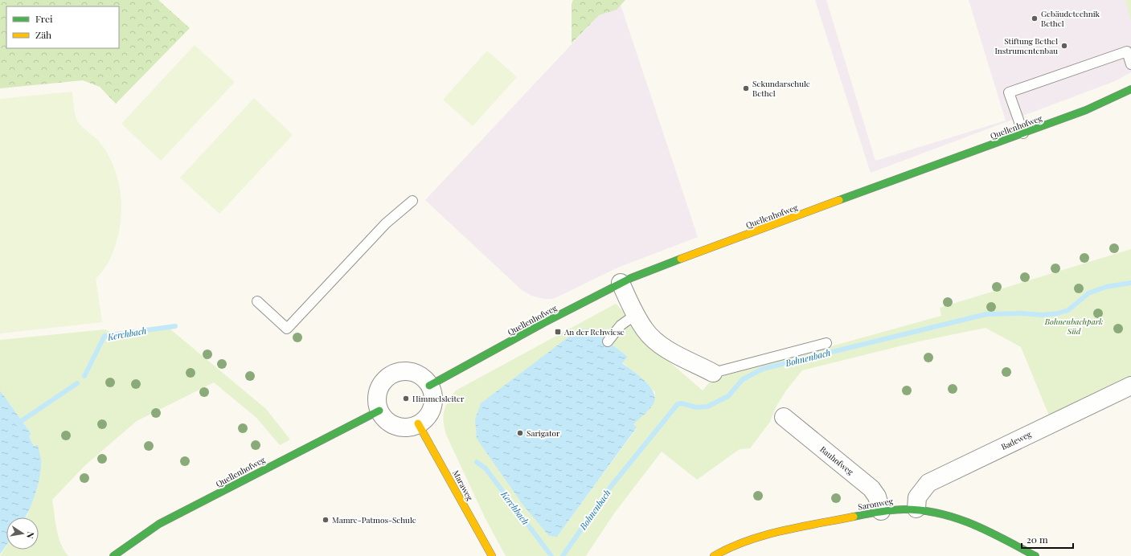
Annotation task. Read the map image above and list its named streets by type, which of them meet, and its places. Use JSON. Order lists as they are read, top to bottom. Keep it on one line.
{"streets":{"street":["Quellenhofweg","Badeweg","Bauhofweg","Maraweg","Saronweg"]},"crossings":[["Quellenhofweg","Maraweg"],["Badeweg","Saronweg"],["Bauhofweg","Saronweg"]],"water":["Kerchbach","Bohnenbach"],"parks":["Bohnenbachpark Süd"],"places":{"other":["Gebäudetechnik Bethel","Stiftung Bethel Instrumentenbau","Sekundarschule Bethel","Himmelsleiter","Sarigator","Mamre-Patmos-Schule"],"transit":["An der Rehwiese"]},"legend":["Frei","Zäh"],"scale_bar":"20 m","north":"right"}
